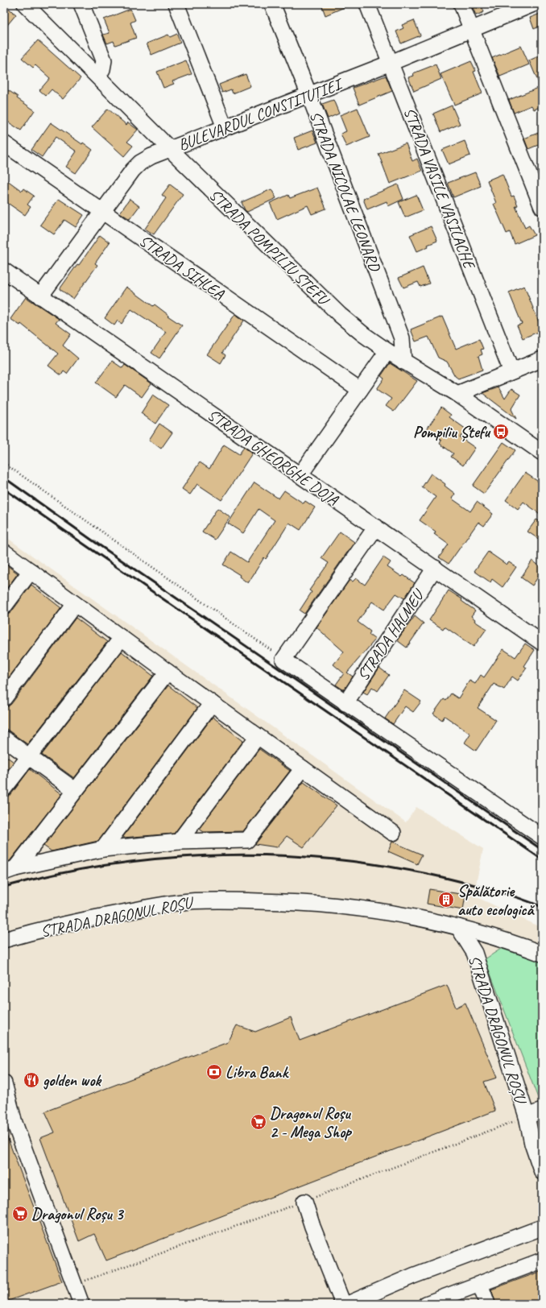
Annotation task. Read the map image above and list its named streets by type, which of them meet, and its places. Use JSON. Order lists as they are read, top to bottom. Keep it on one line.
{"streets":{"street":["BULEVARDUL CONSTITUȚIEI","STRADA VASILE VASILACHE","STRADA NICOLAE LEONARD","STRADA POMPILIU ȘTEFU","STRADA SIHLEA","STRADA GHEORGHE DOJA","STRADA HALMEU","STRADA DRAGONUL ROȘU"]},"crossings":[["BULEVARDUL CONSTITUȚIEI","STRADA VASILE VASILACHE"],["BULEVARDUL CONSTITUȚIEI","STRADA NICOLAE LEONARD"],["BULEVARDUL CONSTITUȚIEI","STRADA POMPILIU ȘTEFU"],["BULEVARDUL CONSTITUȚIEI","STRADA SIHLEA"],["BULEVARDUL CONSTITUȚIEI","STRADA GHEORGHE DOJA"],["STRADA NICOLAE LEONARD","STRADA POMPILIU ȘTEFU"],["STRADA GHEORGHE DOJA","STRADA HALMEU"]],"places":{"bus stop":["Pompiliu Ștefu"],"building":["Spălătorie auto ecologică"],"bank":["Libra Bank"],"restaurant":["golden wok"],"supermarket":["Dragonul Roșu 2 - Mega Shop","Dragonul Roșu 3"]}}
